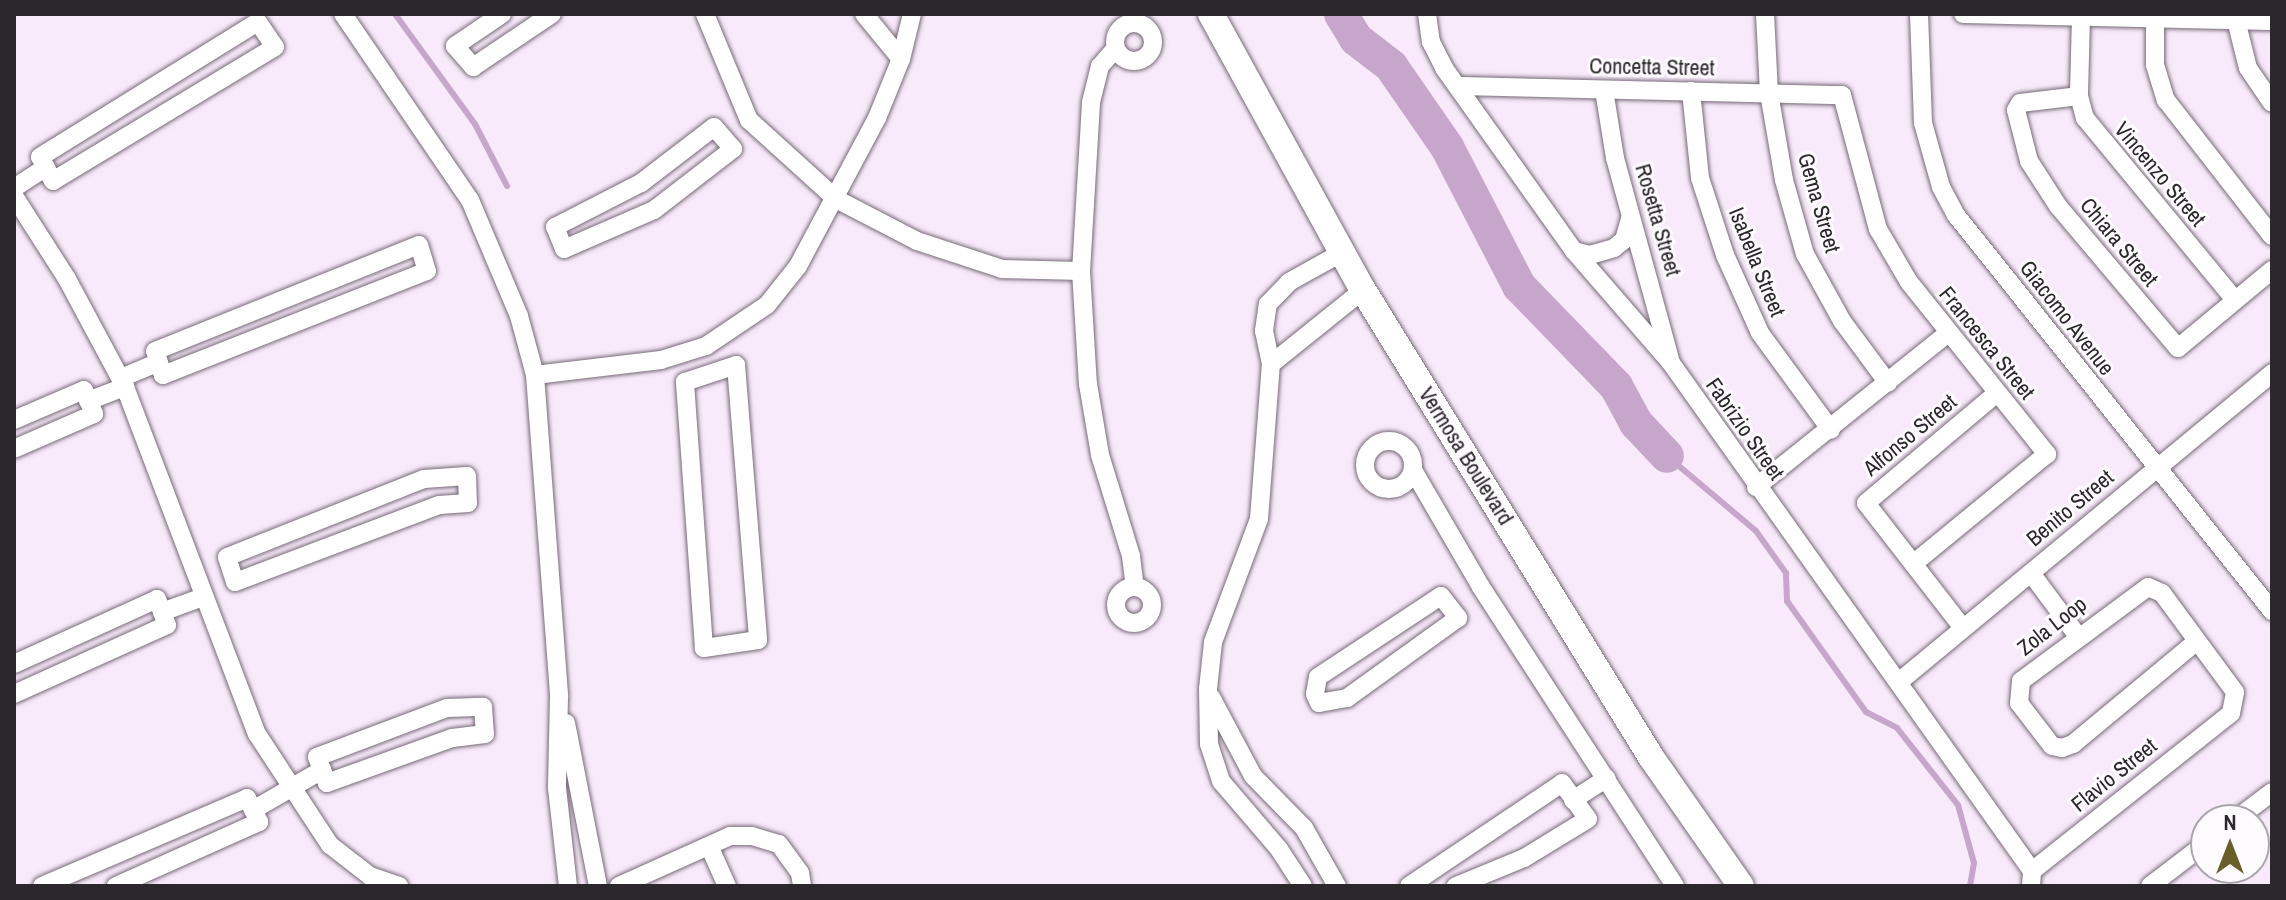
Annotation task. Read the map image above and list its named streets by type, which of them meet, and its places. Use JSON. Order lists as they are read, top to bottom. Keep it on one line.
{"streets":{"main road":["Vermosa Boulevard"],"street":["Concetta Street","Vincenzo Street","Gema Street","Rosetta Street","Chiara Street","Isabella Street","Giacomo Avenue","Francesca Street","Fabrizio Street","Alfonso Street","Benito Street","Zola Loop","Flavio Street"]},"crossings":[["Concetta Street","Gema Street"],["Concetta Street","Rosetta Street"],["Concetta Street","Isabella Street"],["Concetta Street","Francesca Street"],["Concetta Street","Fabrizio Street"],["Vincenzo Street","Chiara Street"],["Rosetta Street","Fabrizio Street"],["Giacomo Avenue","Benito Street"],["Francesca Street","Alfonso Street"],["Fabrizio Street","Benito Street"],["Fabrizio Street","Flavio Street"],["Alfonso Street","Benito Street"],["Zola Loop","Flavio Street"]],"north":"top"}
